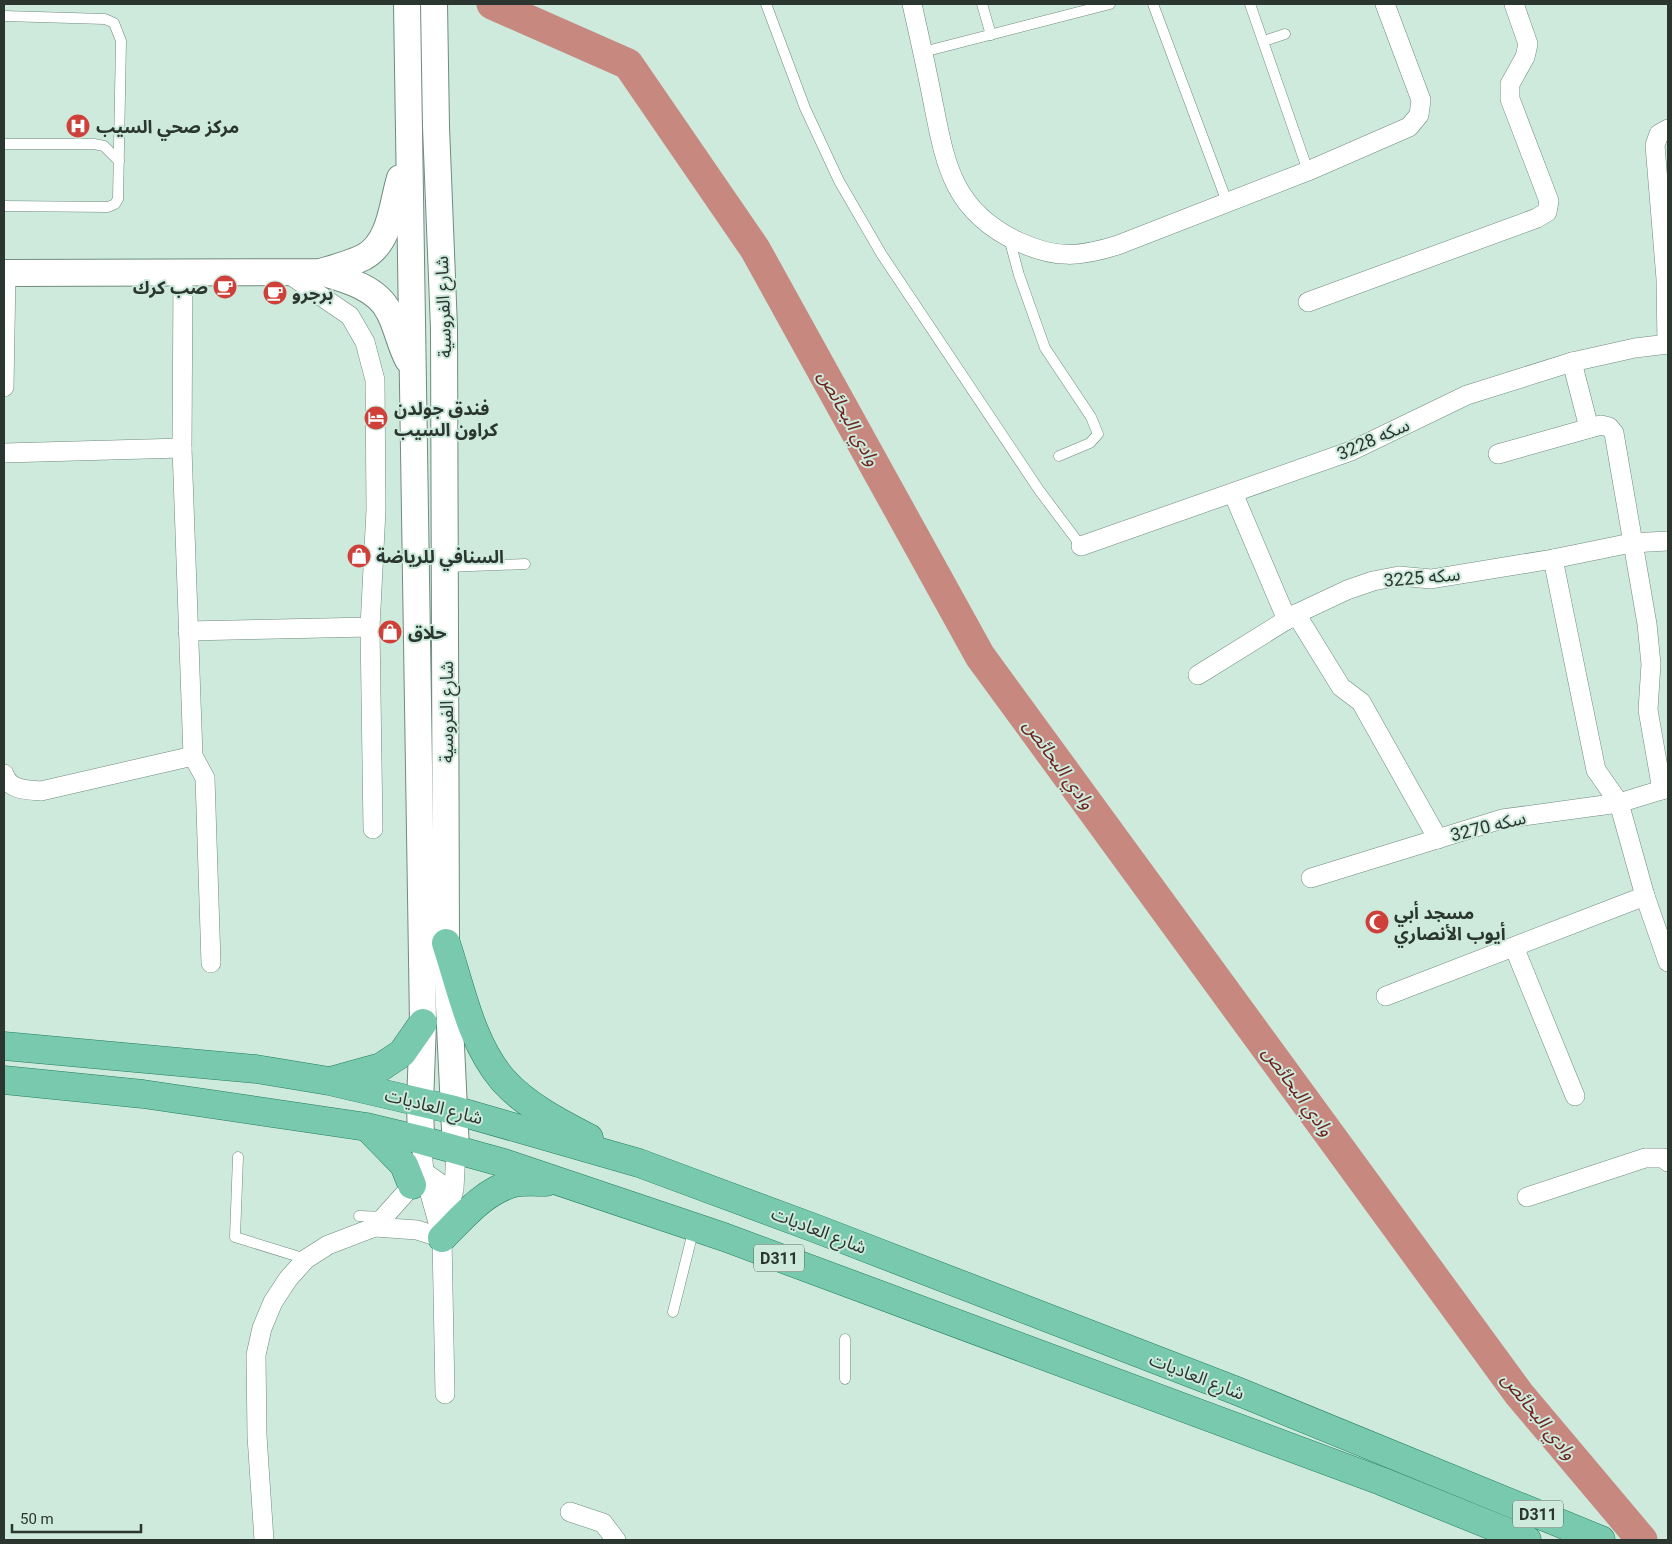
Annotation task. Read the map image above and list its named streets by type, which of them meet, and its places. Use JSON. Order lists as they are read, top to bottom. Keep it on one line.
{"streets":{"main road":["شارع الفروسية","شارع العاديات","D311"],"street":["سكه 3228","سكه 3225","سكه 3270"]},"crossings":[["شارع الفروسية","شارع العاديات"]],"water":["وادي البحائص"],"places":{"hospital":["مركز صحي السيب"],"cafe":["صب كرك","برجرو"],"hotel":["فندق جولدن كراون السيب"],"shop":["السنافي للرياضة","حلاق"],"mosque":["مسجد أبي أيوب الأنصاري"]},"scale_bar":"50 m"}
